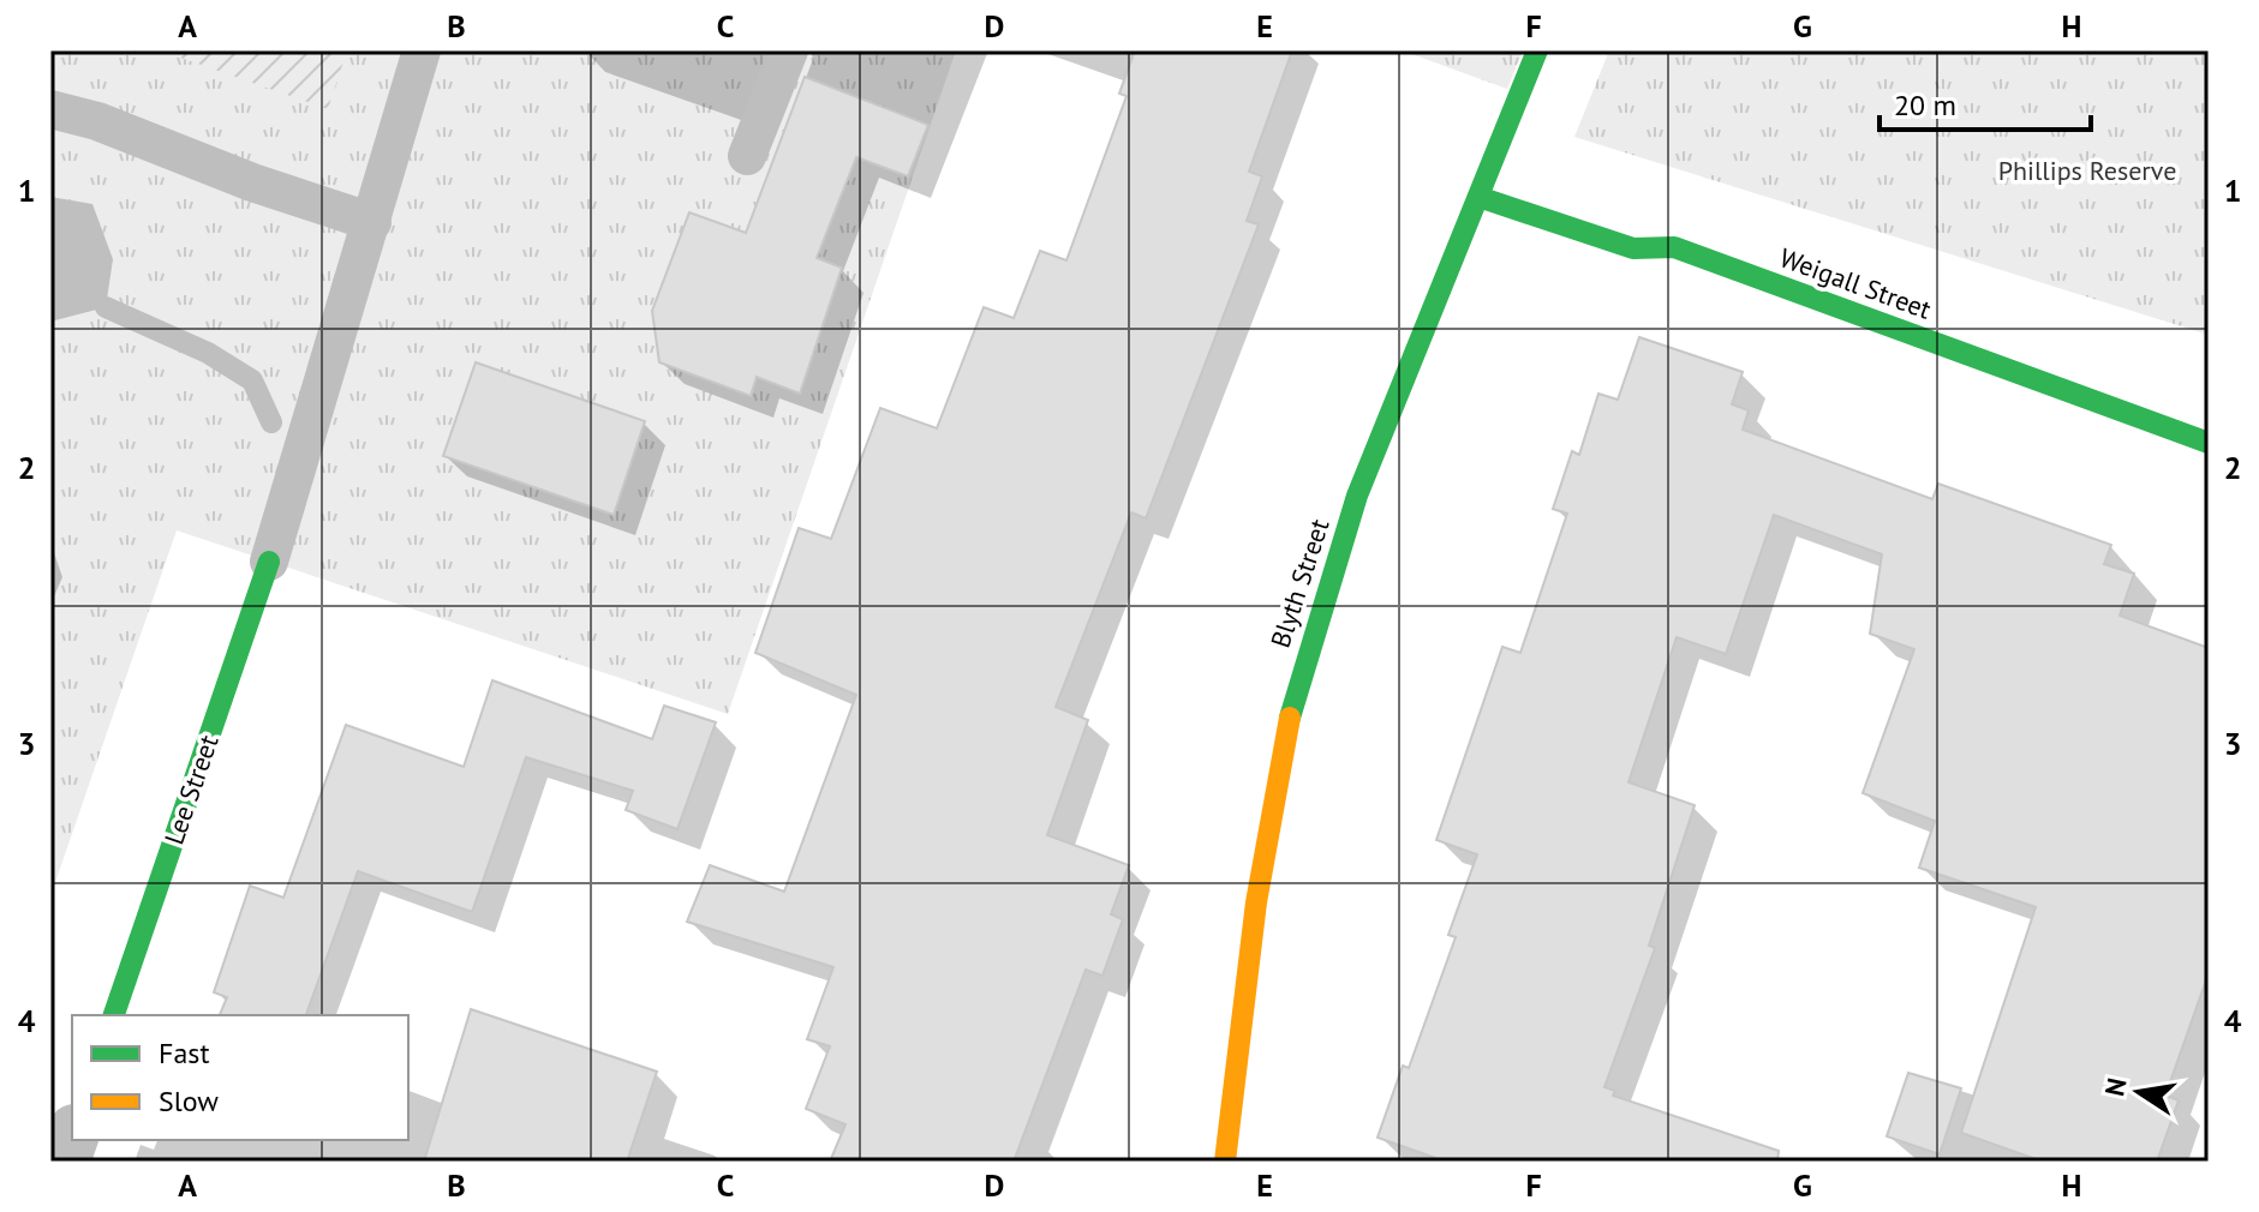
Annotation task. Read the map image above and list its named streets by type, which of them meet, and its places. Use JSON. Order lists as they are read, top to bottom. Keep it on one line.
{"streets":{"street":["Weigall Street","Blyth Street","Lee Street"]},"crossings":[["Weigall Street","Blyth Street"]],"parks":["Phillips Reserve"],"legend":["Fast","Slow"],"scale_bar":"20 m","north":"left","grid":{"columns":["A","B","C","D","E","F","G","H"],"rows":["1","2","3","4"]}}
